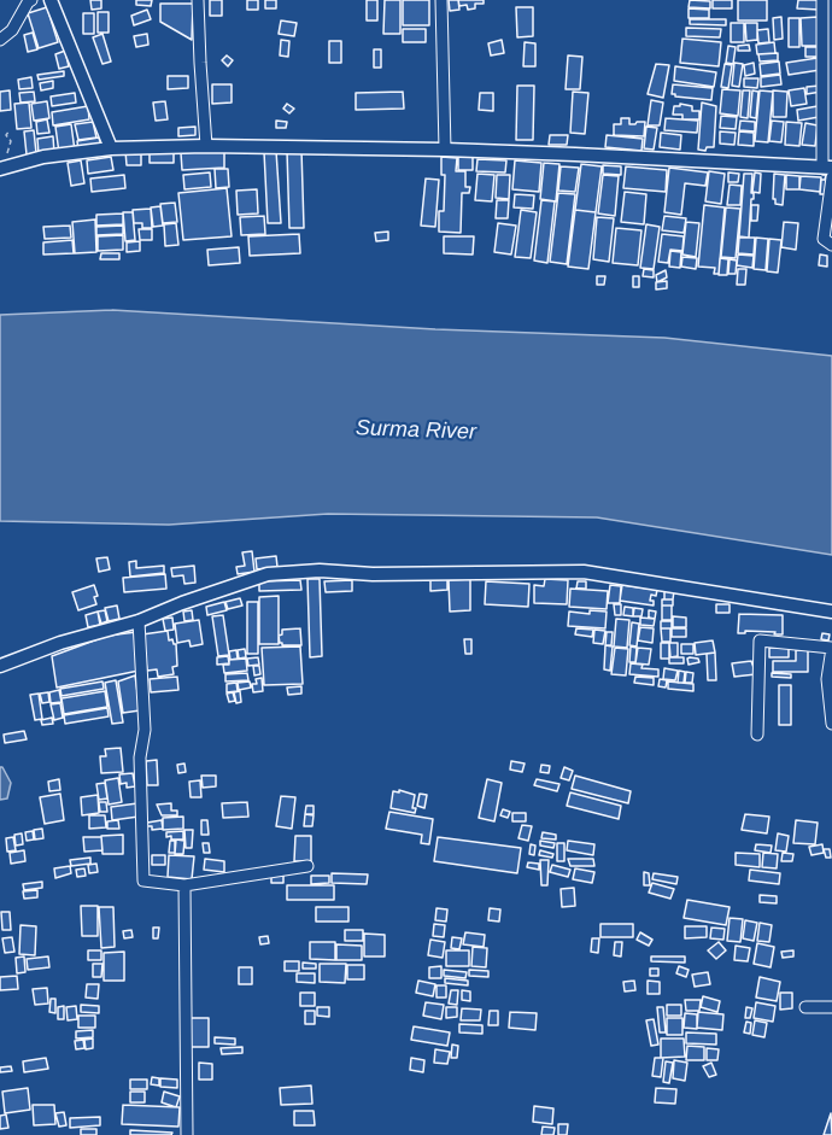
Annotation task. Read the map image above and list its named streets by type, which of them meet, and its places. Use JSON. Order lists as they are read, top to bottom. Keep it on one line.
{"water":["Surma River"]}
